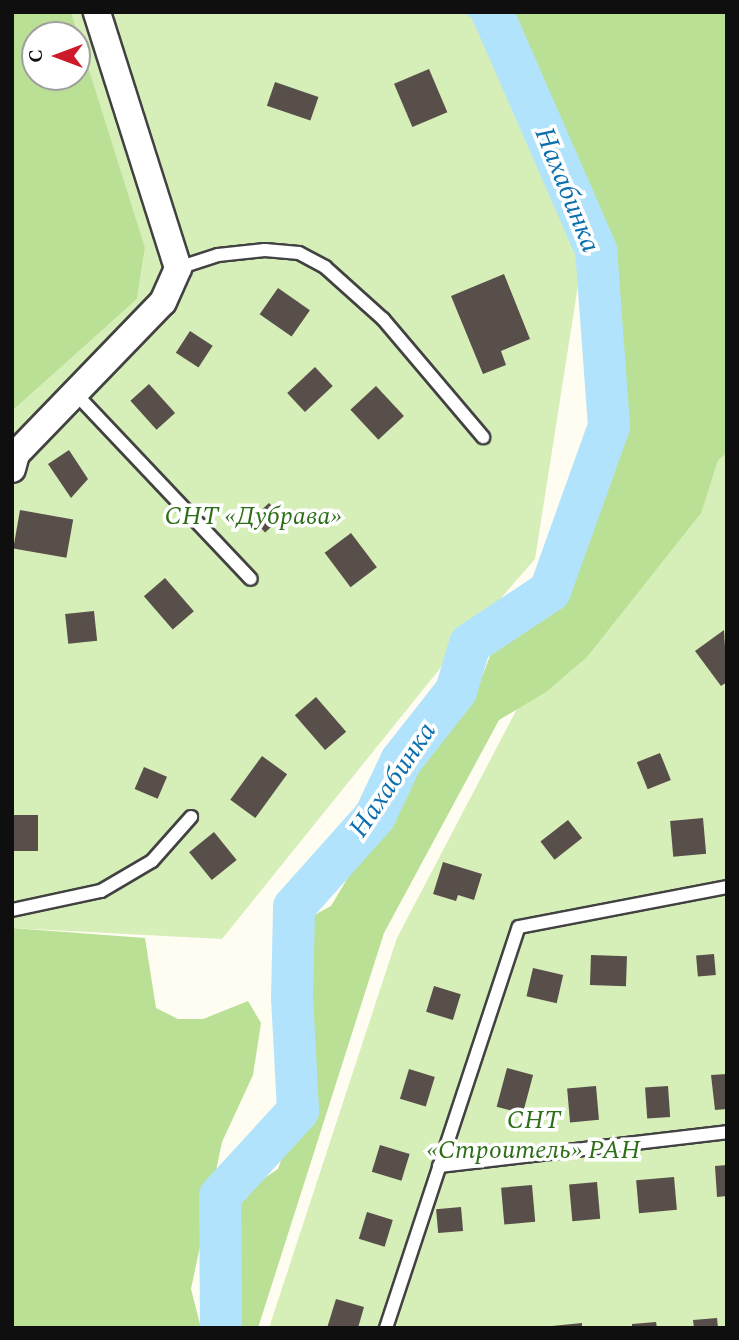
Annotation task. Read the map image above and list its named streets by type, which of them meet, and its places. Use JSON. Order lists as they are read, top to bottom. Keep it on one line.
{"water":["Нахабинка"],"parks":["СНТ «Дубрава»","СНТ «Строитель» РАН"],"north":"left"}
